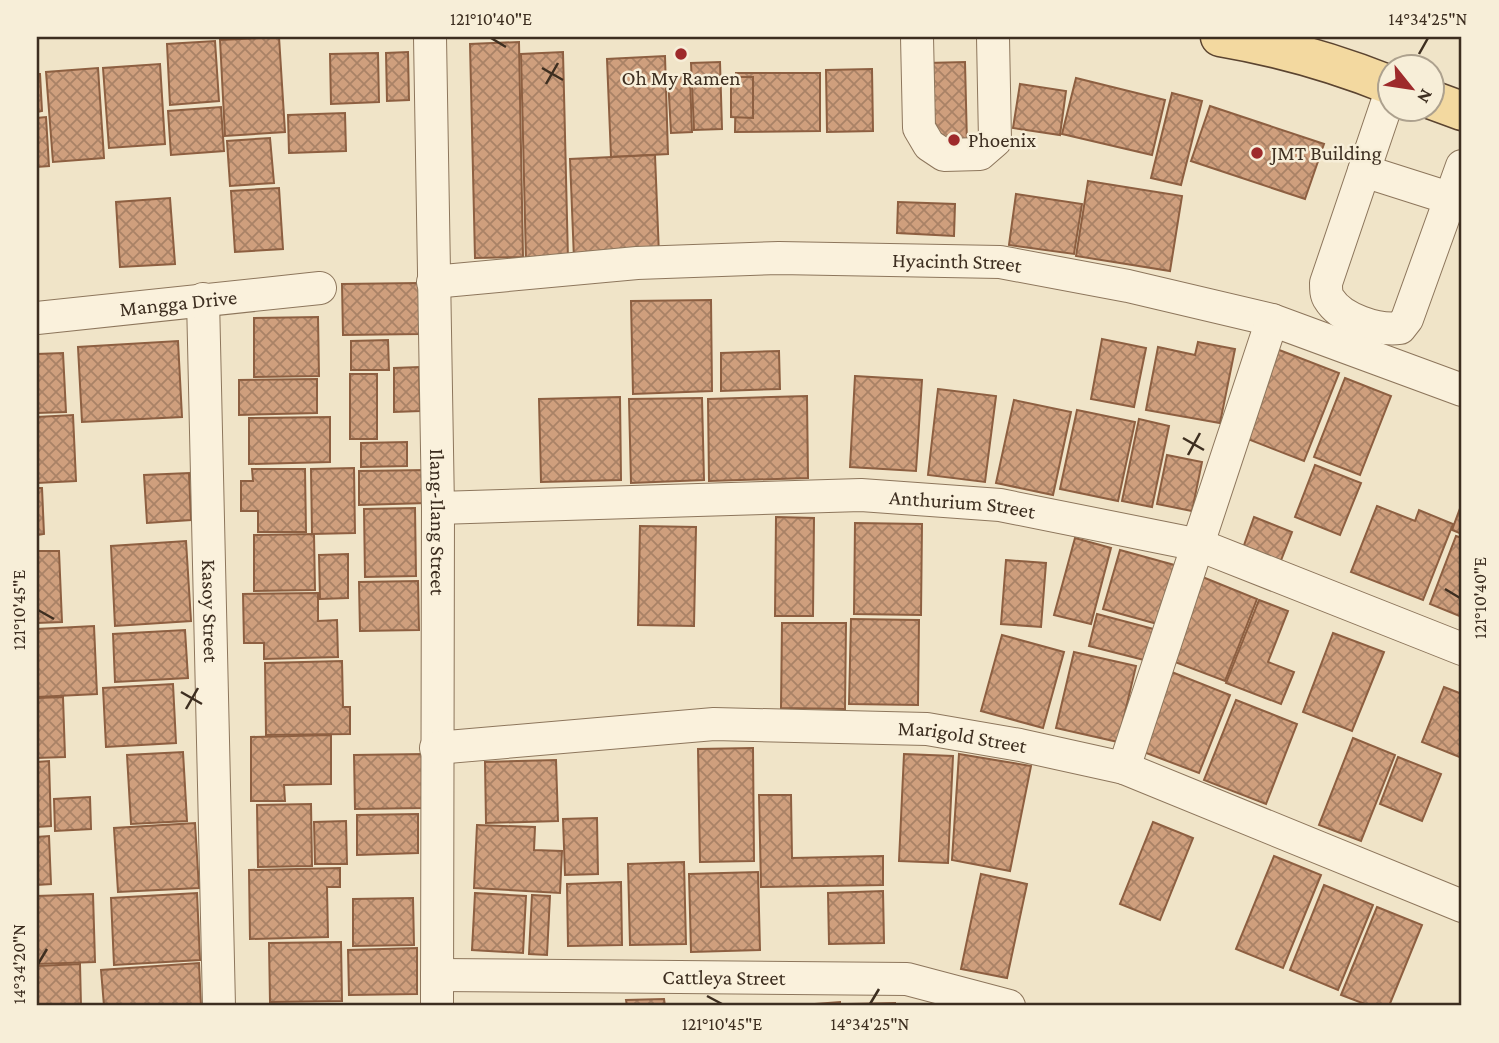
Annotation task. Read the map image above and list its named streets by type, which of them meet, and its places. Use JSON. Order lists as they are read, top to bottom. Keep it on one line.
{"streets":{"street":["Hyacinth Street","Mangga Drive","Anthurium Street","Ilang-Ilang Street","Kasoy Street","Marigold Street","Cattleya Street"]},"crossings":[["Hyacinth Street","Ilang-Ilang Street"],["Mangga Drive","Kasoy Street"],["Anthurium Street","Ilang-Ilang Street"],["Ilang-Ilang Street","Marigold Street"],["Ilang-Ilang Street","Cattleya Street"]],"places":["Oh My Ramen","Phoenix","JMT Building"],"north":"bottom right","coordinates":["121°10'40\"E","14°34'25\"N","121°10'45\"E","14°34'20\"N"]}
